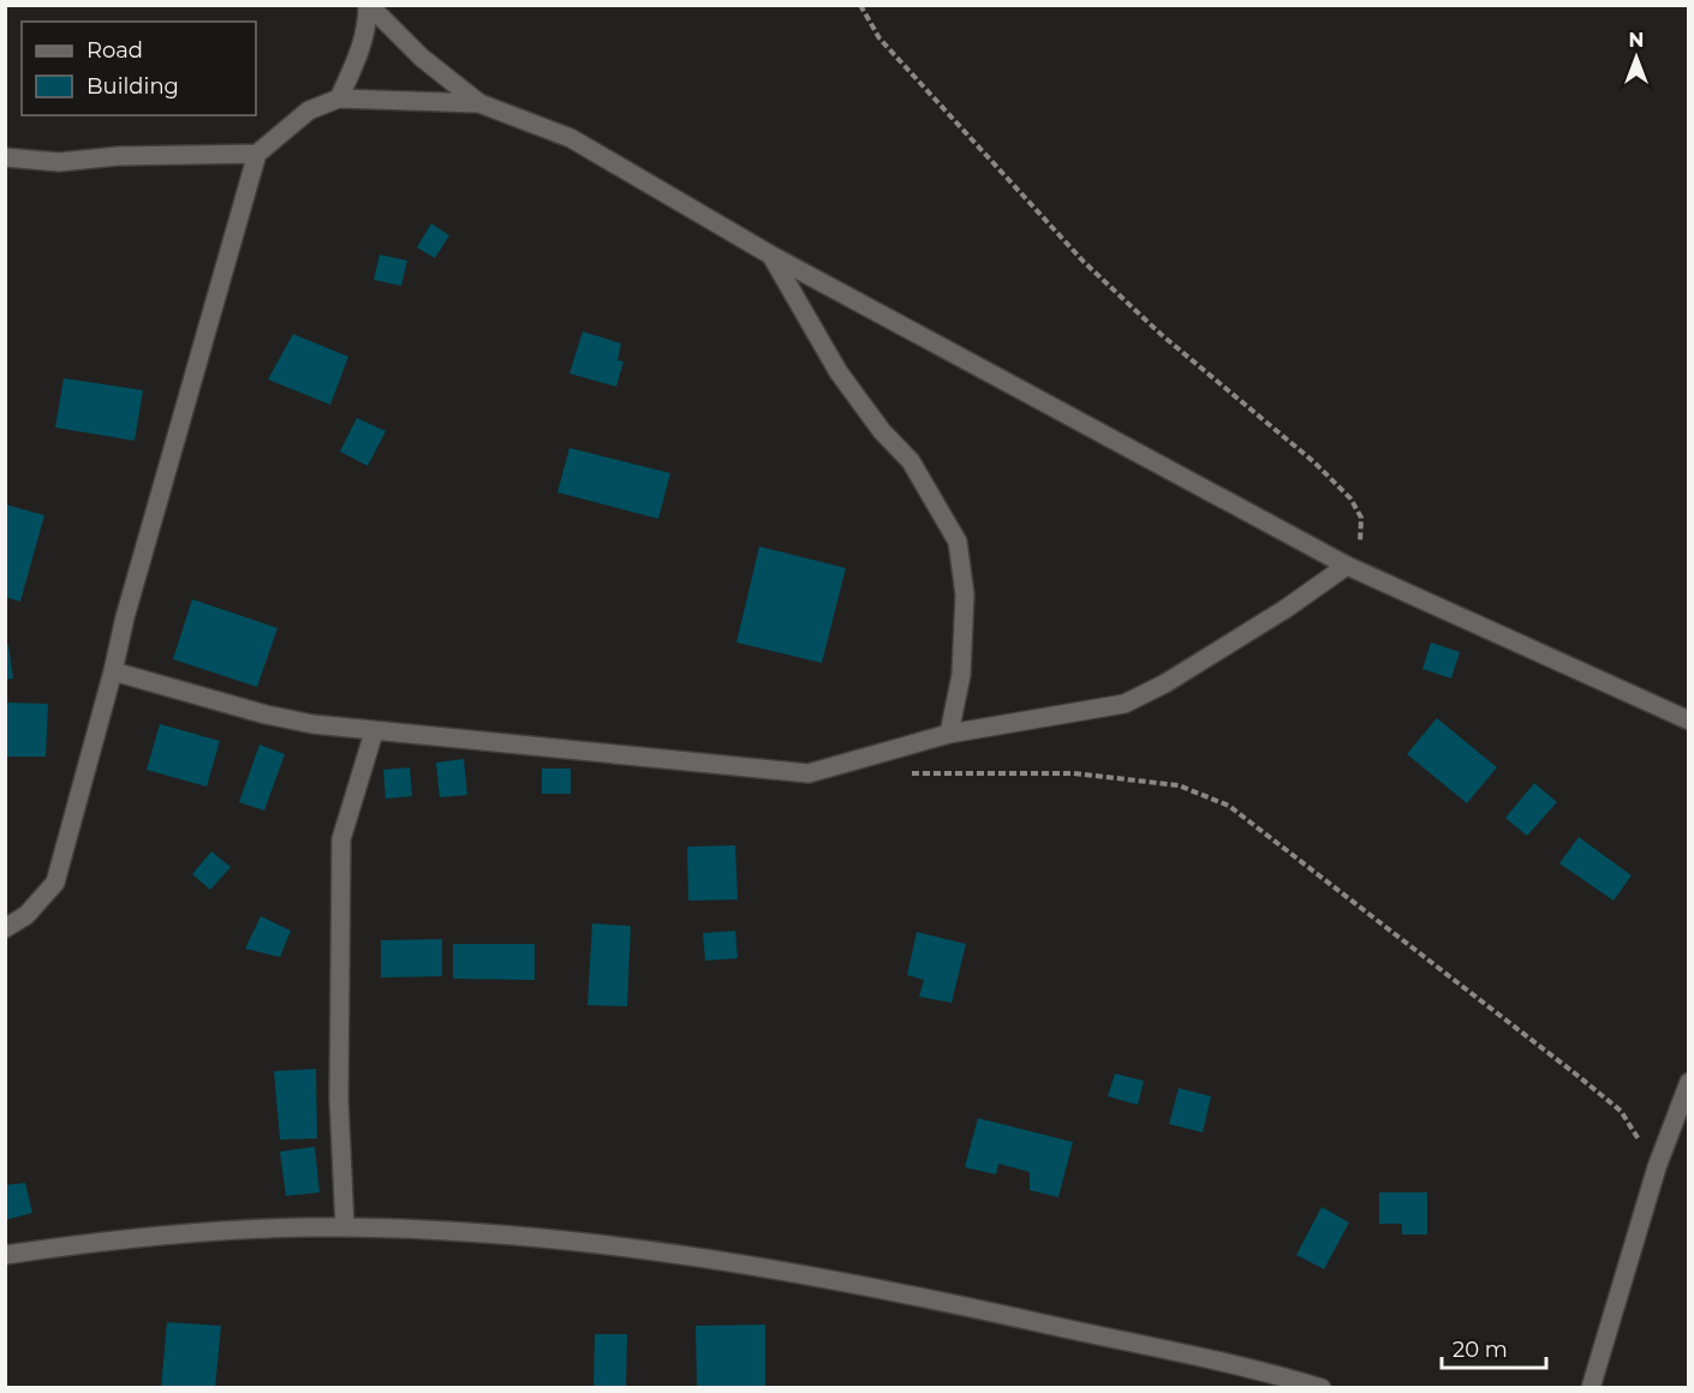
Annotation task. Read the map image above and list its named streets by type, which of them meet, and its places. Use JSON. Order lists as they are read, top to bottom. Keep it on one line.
{"legend":["Road","Building"],"scale_bar":"20 m","north":"top"}
